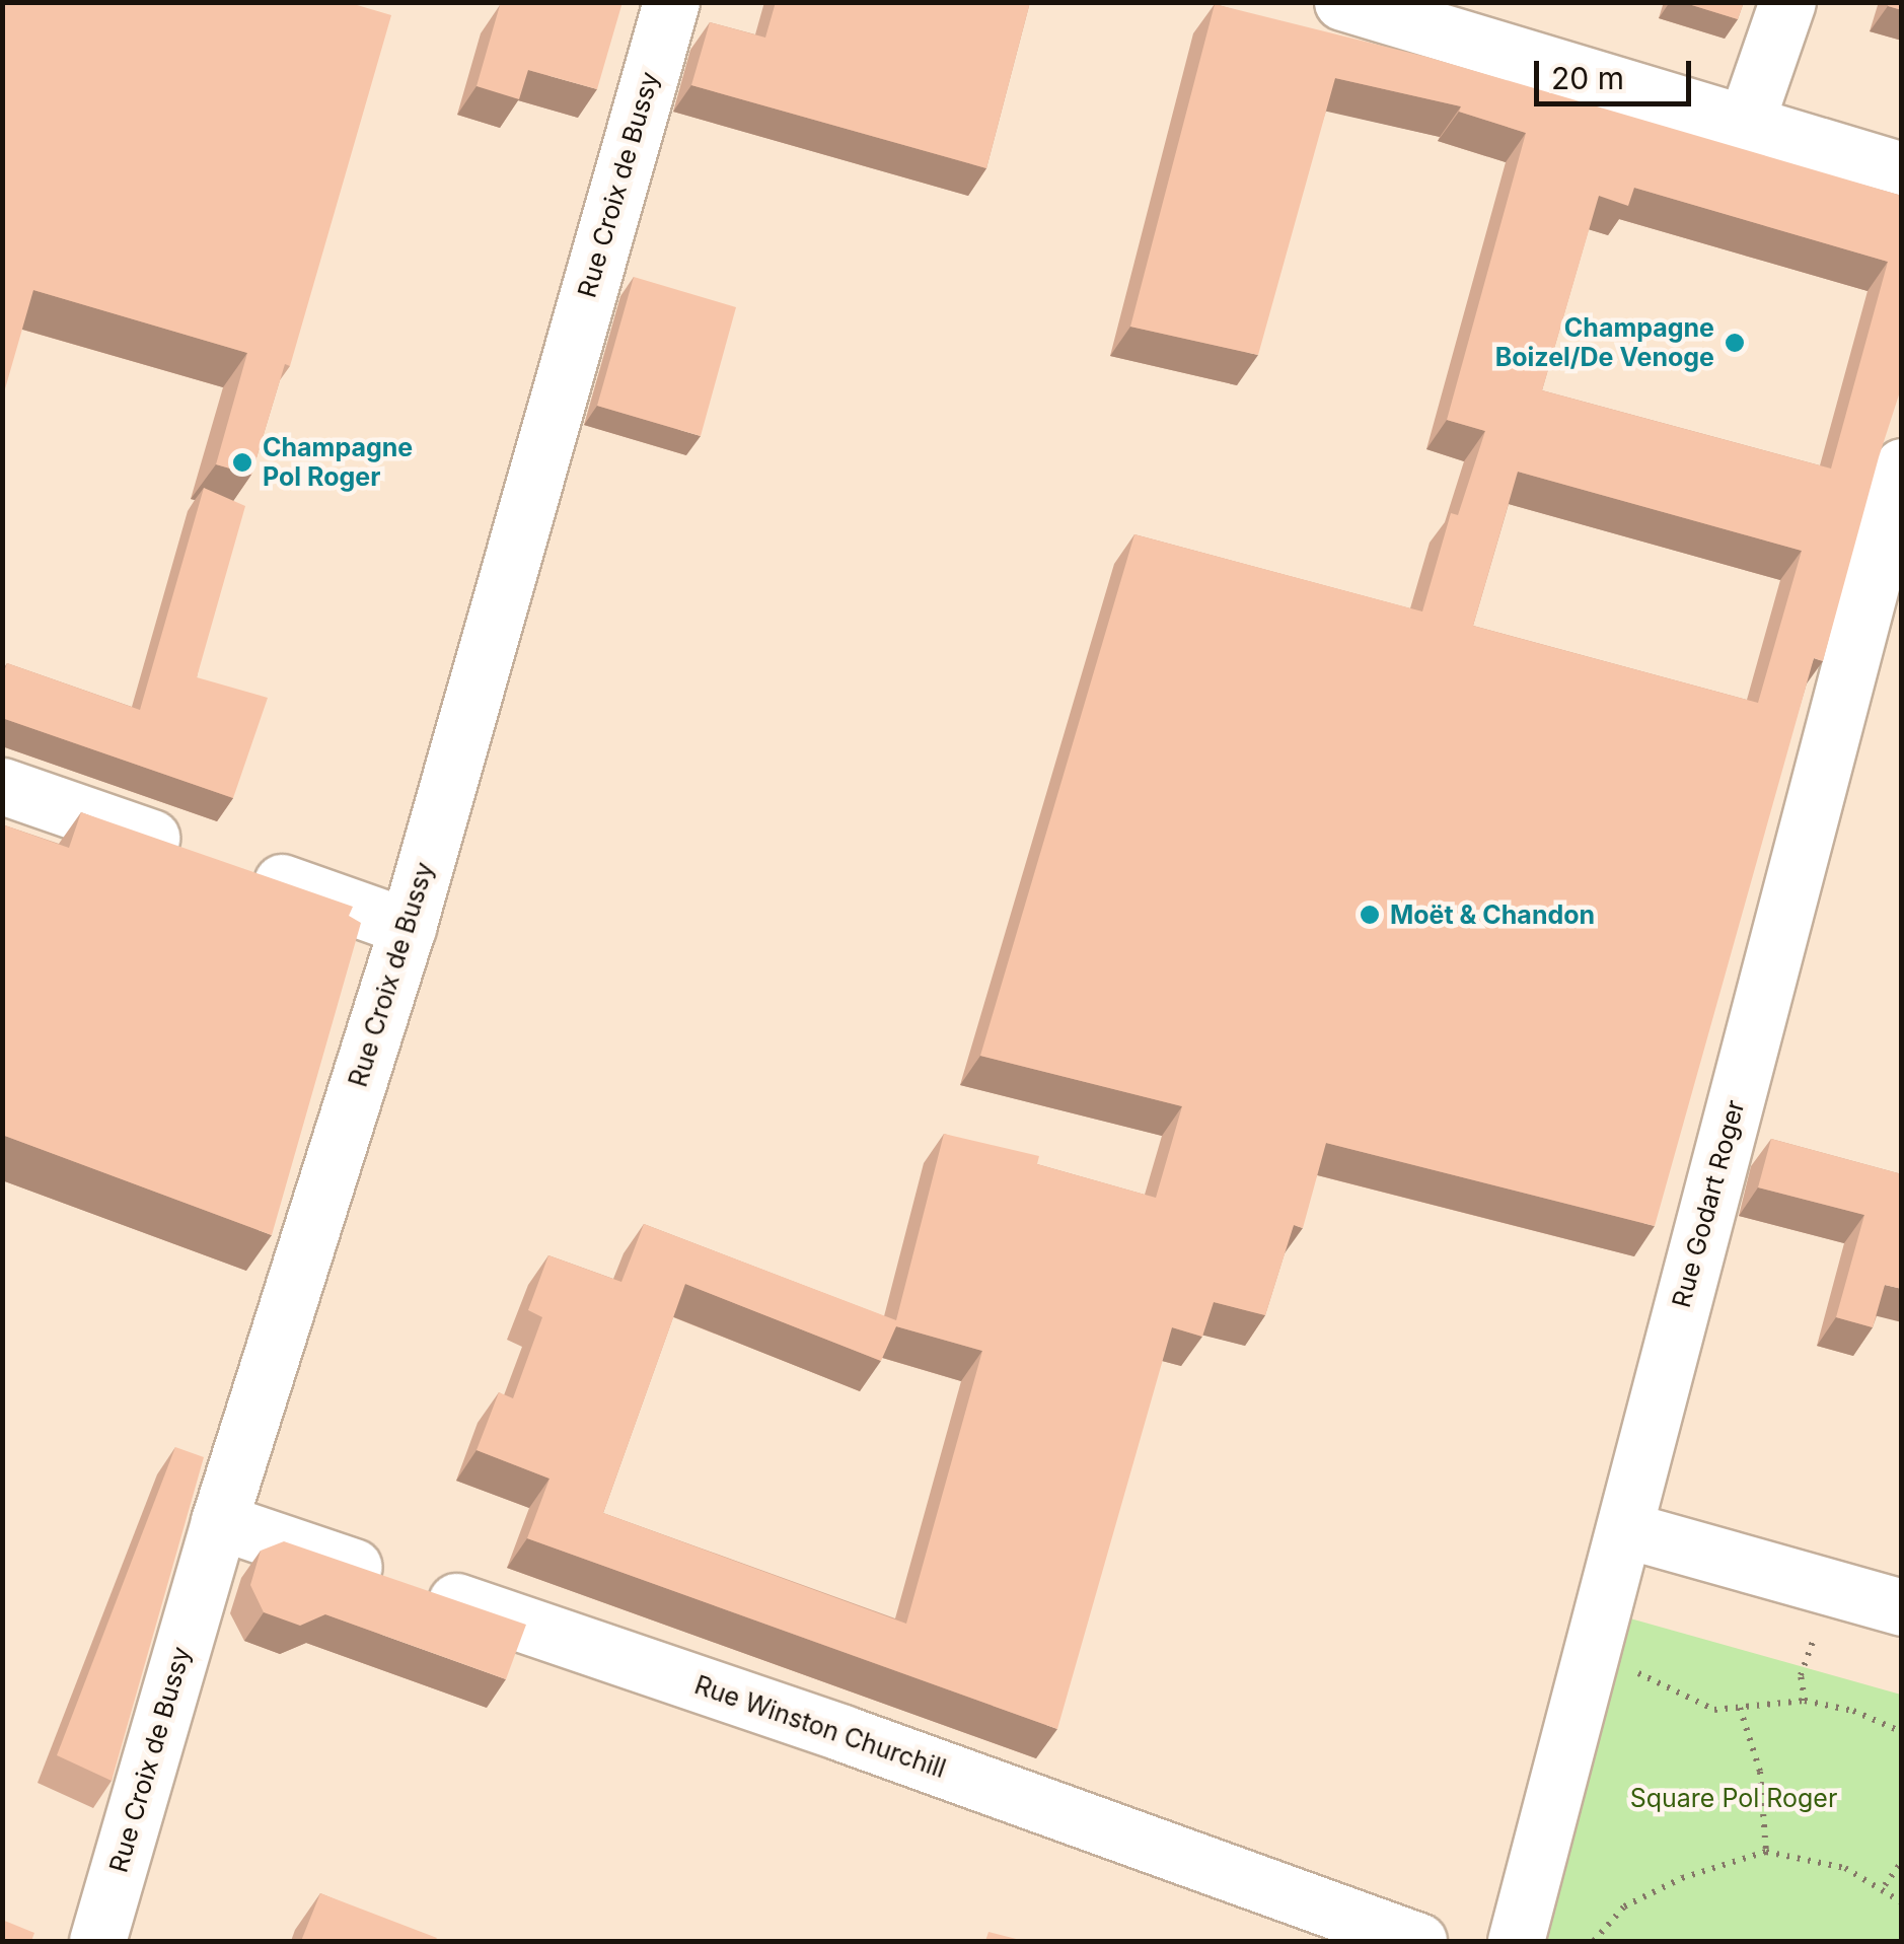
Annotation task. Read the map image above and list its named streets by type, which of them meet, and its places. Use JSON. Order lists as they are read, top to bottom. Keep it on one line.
{"streets":{"street":["Rue Croix de Bussy","Rue Godart Roger","Rue Winston Churchill"]},"crossings":[["Rue Croix de Bussy","Rue Winston Churchill"]],"parks":["Square Pol Roger"],"places":["Champagne Boizel/De Venoge","Champagne Pol Roger","Moёt & Chandon"],"scale_bar":"20 m"}
